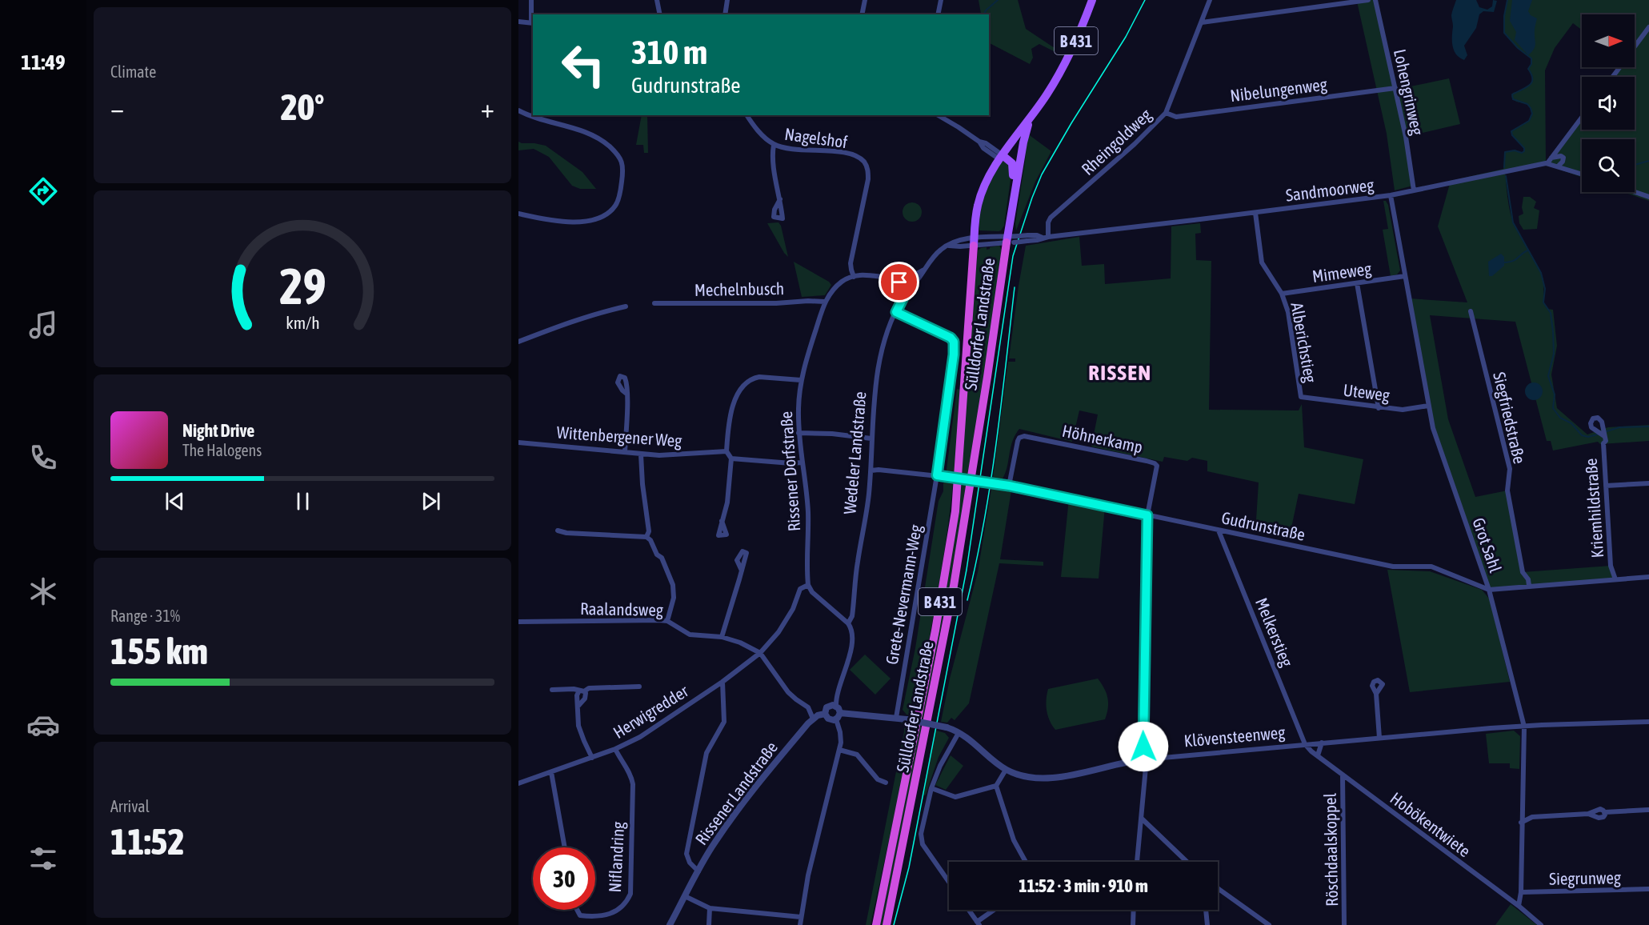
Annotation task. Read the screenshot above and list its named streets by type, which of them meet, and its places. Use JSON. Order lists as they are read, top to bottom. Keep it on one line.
{"streets":{"highway":["B 431","Sülldorfer Landstraße"],"street":["Nibelungenweg","Lohengrinweg","Nagelshof","Rheingoldweg","Sandmoorweg","Mimeweg","Mechelnbusch","Alberichstieg","Uteweg","Siegfriedstraße","Wittenbergener Weg","Höhnerkamp","Wedeler Landstraße","Rissener Dorfstraße","Kriemhildstraße","Gudrunstraße","Grot Sahl","Grete-Nevermann-Weg","Raalandsweg","Melkerstieg","Herwigredder","Klövensteenweg","Rissener Landstraße","Hobökentwiete","Röschdaalskoppel","Niflandring","Siegrunweg"]},"crossings":[["B 431","Sandmoorweg"],["B 431","Sülldorfer Landstraße"],["B 431","Wedeler Landstraße"],["Nibelungenweg","Lohengrinweg"],["Nibelungenweg","Rheingoldweg"],["Lohengrinweg","Sandmoorweg"],["Nagelshof","Rissener Dorfstraße"],["Rheingoldweg","Sandmoorweg"],["Sandmoorweg","Sülldorfer Landstraße"],["Sandmoorweg","Alberichstieg"],["Sandmoorweg","Wedeler Landstraße"],["Sandmoorweg","Grot Sahl"],["Mimeweg","Alberichstieg"],["Mimeweg","Grot Sahl"],["Mechelnbusch","Rissener Dorfstraße"],["Sülldorfer Landstraße","Wedeler Landstraße"],["Alberichstieg","Uteweg"],["Uteweg","Grot Sahl"],["Siegfriedstraße","Gudrunstraße"],["Höhnerkamp","Gudrunstraße"],["Wedeler Landstraße","Gudrunstraße"],["Wedeler Landstraße","Grete-Nevermann-Weg"],["Kriemhildstraße","Gudrunstraße"],["Gudrunstraße","Grot Sahl"],["Gudrunstraße","Grete-Nevermann-Weg"],["Gudrunstraße","Melkerstieg"],["Grot Sahl","Klövensteenweg"],["Grot Sahl","Hobökentwiete"],["Grot Sahl","Siegrunweg"],["Grete-Nevermann-Weg","Klövensteenweg"],["Raalandsweg","Herwigredder"],["Raalandsweg","Rissener Landstraße"],["Melkerstieg","Klövensteenweg"],["Melkerstieg","Hobökentwiete"],["Herwigredder","Niflandring"],["Klövensteenweg","Hobökentwiete"],["Hobökentwiete","Röschdaalskoppel"]],"districts":["RISSEN"],"north":"right","page":{"tabs":"11:49","tile":["Climate",["Range · 31%","155 km"],["Arrival","11:52"]],"turn":["310 m","Gudrunstraße"],"heat":["−","20°","+"],"song":["Night Drive","The Halogens"],"limit":"30","trip":"11:52 · 3 min · 910 m","gauge":["29","km/h"]}}
